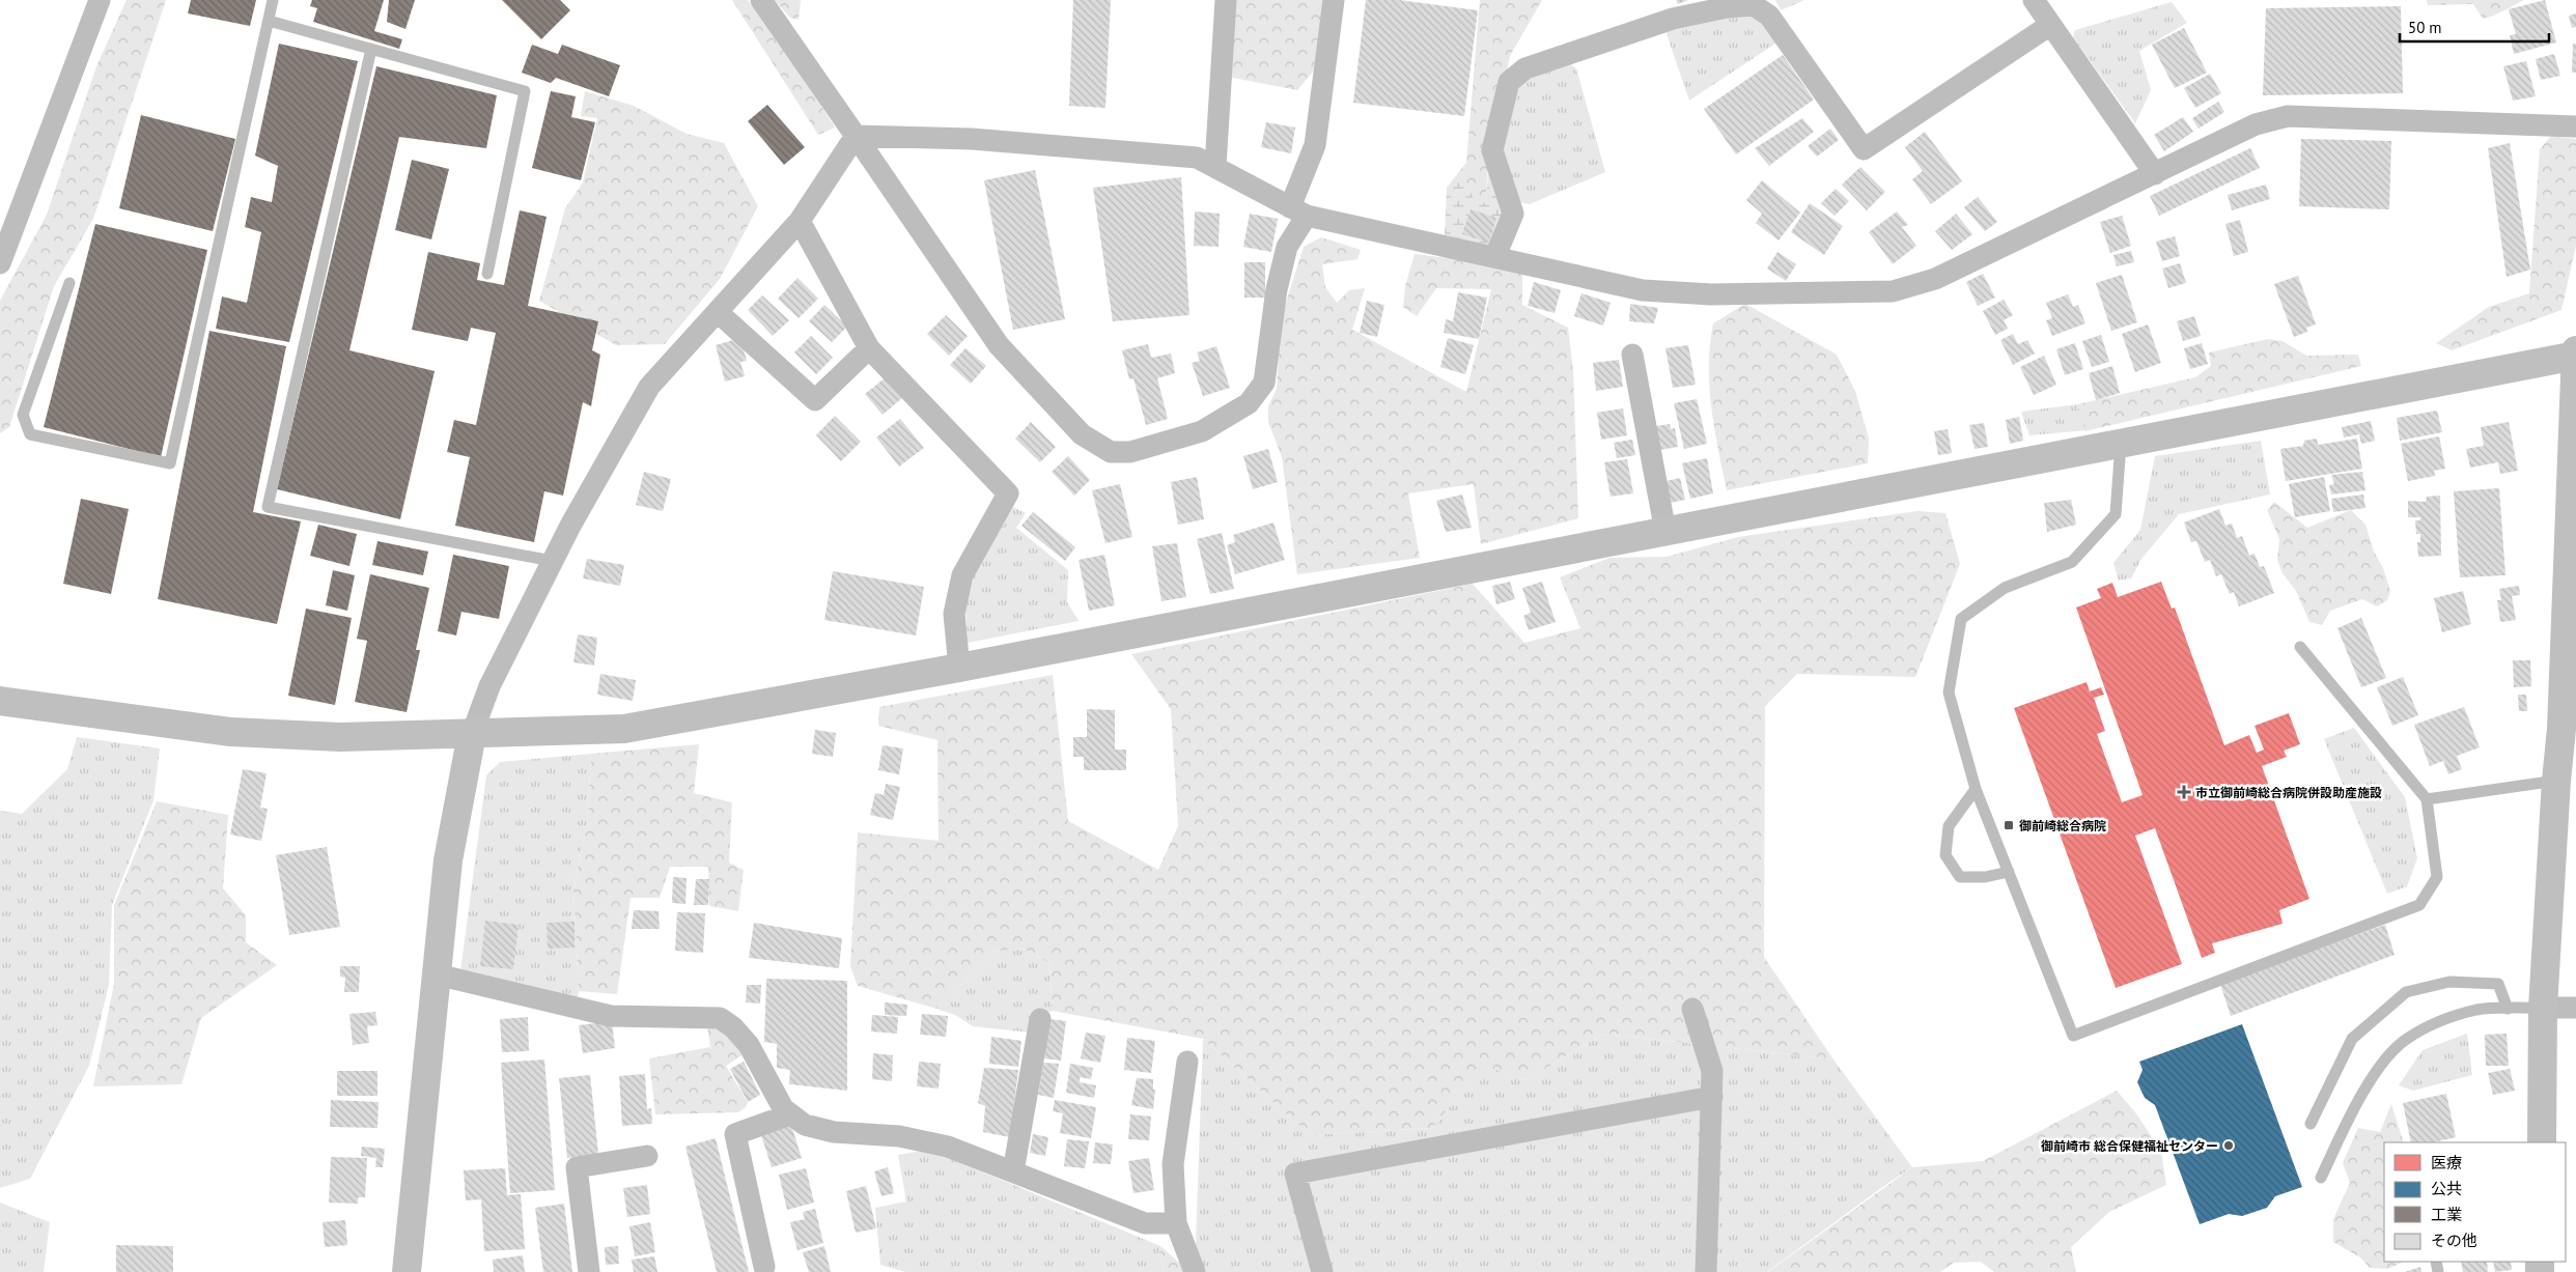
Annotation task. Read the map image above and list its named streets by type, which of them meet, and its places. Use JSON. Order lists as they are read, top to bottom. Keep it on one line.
{"places":{"health":["市立御前崎総合病院併設助産施設"],"transit":["御前崎総合病院"],"other":["御前崎市 総合保健福祉センター"]},"legend":["医療","公共","工業","その他"],"scale_bar":"50 m"}
